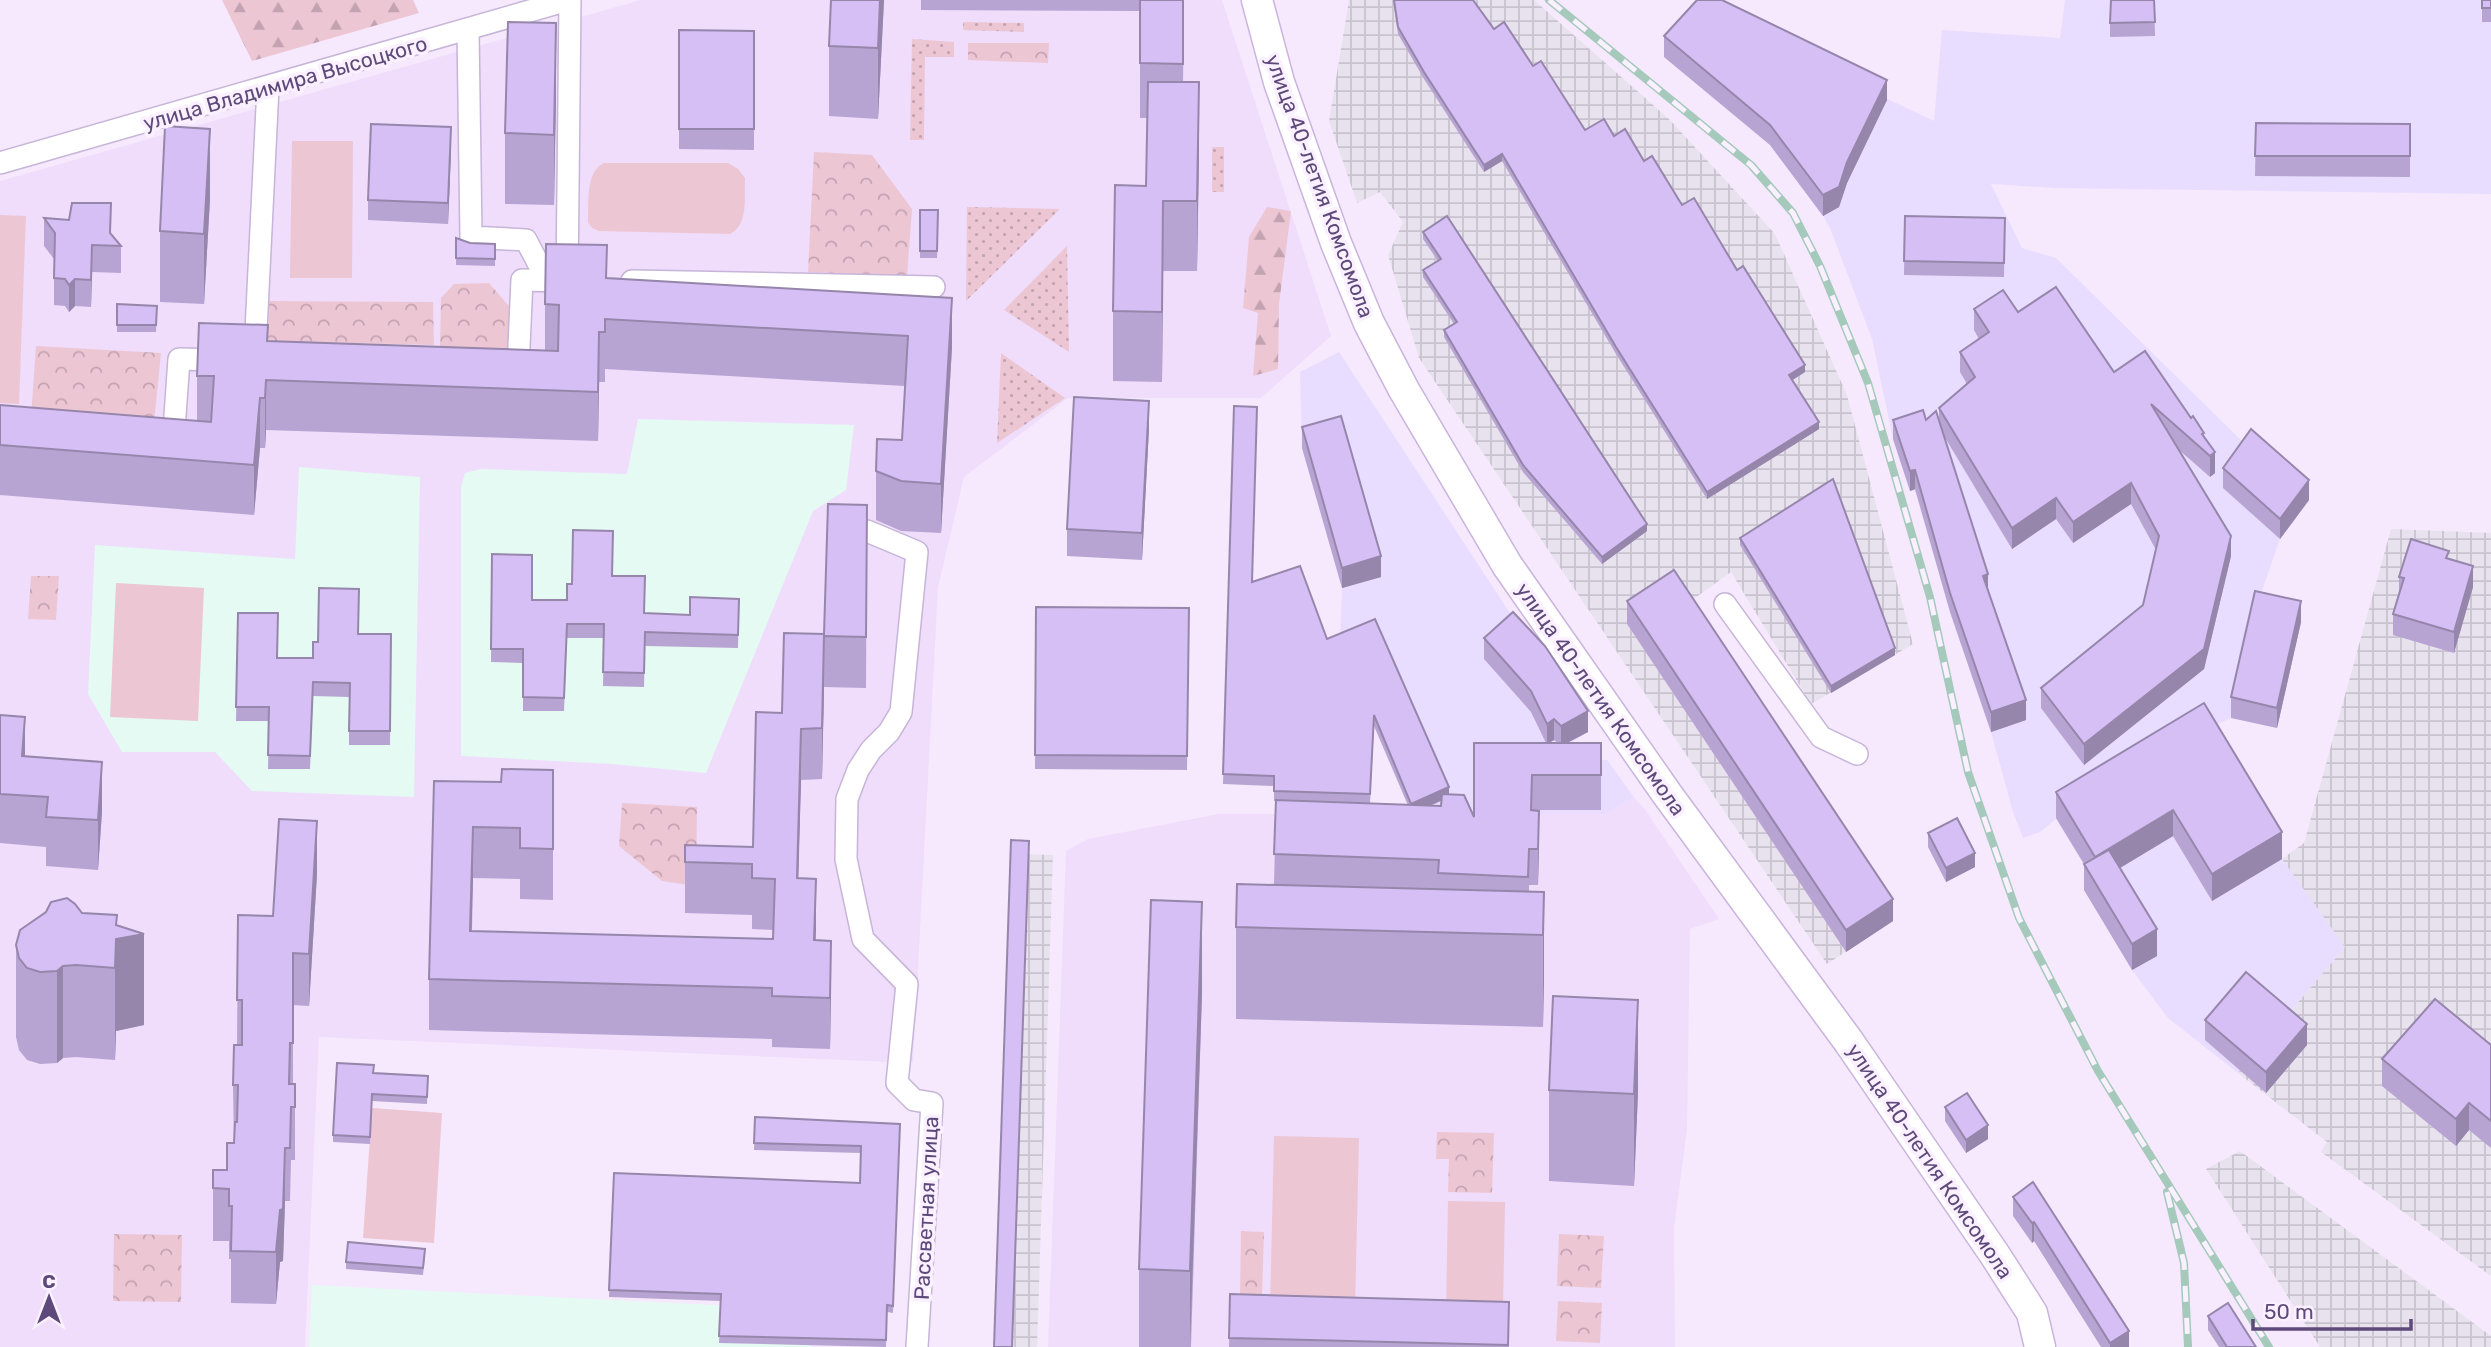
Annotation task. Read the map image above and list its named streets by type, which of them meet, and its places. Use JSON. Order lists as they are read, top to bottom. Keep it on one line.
{"streets":{"main road":["улица 40-летия Комсомола"],"street":["улица Владимира Высоцкого","Рассветная улица"]},"scale_bar":"50 m","north":"top"}
